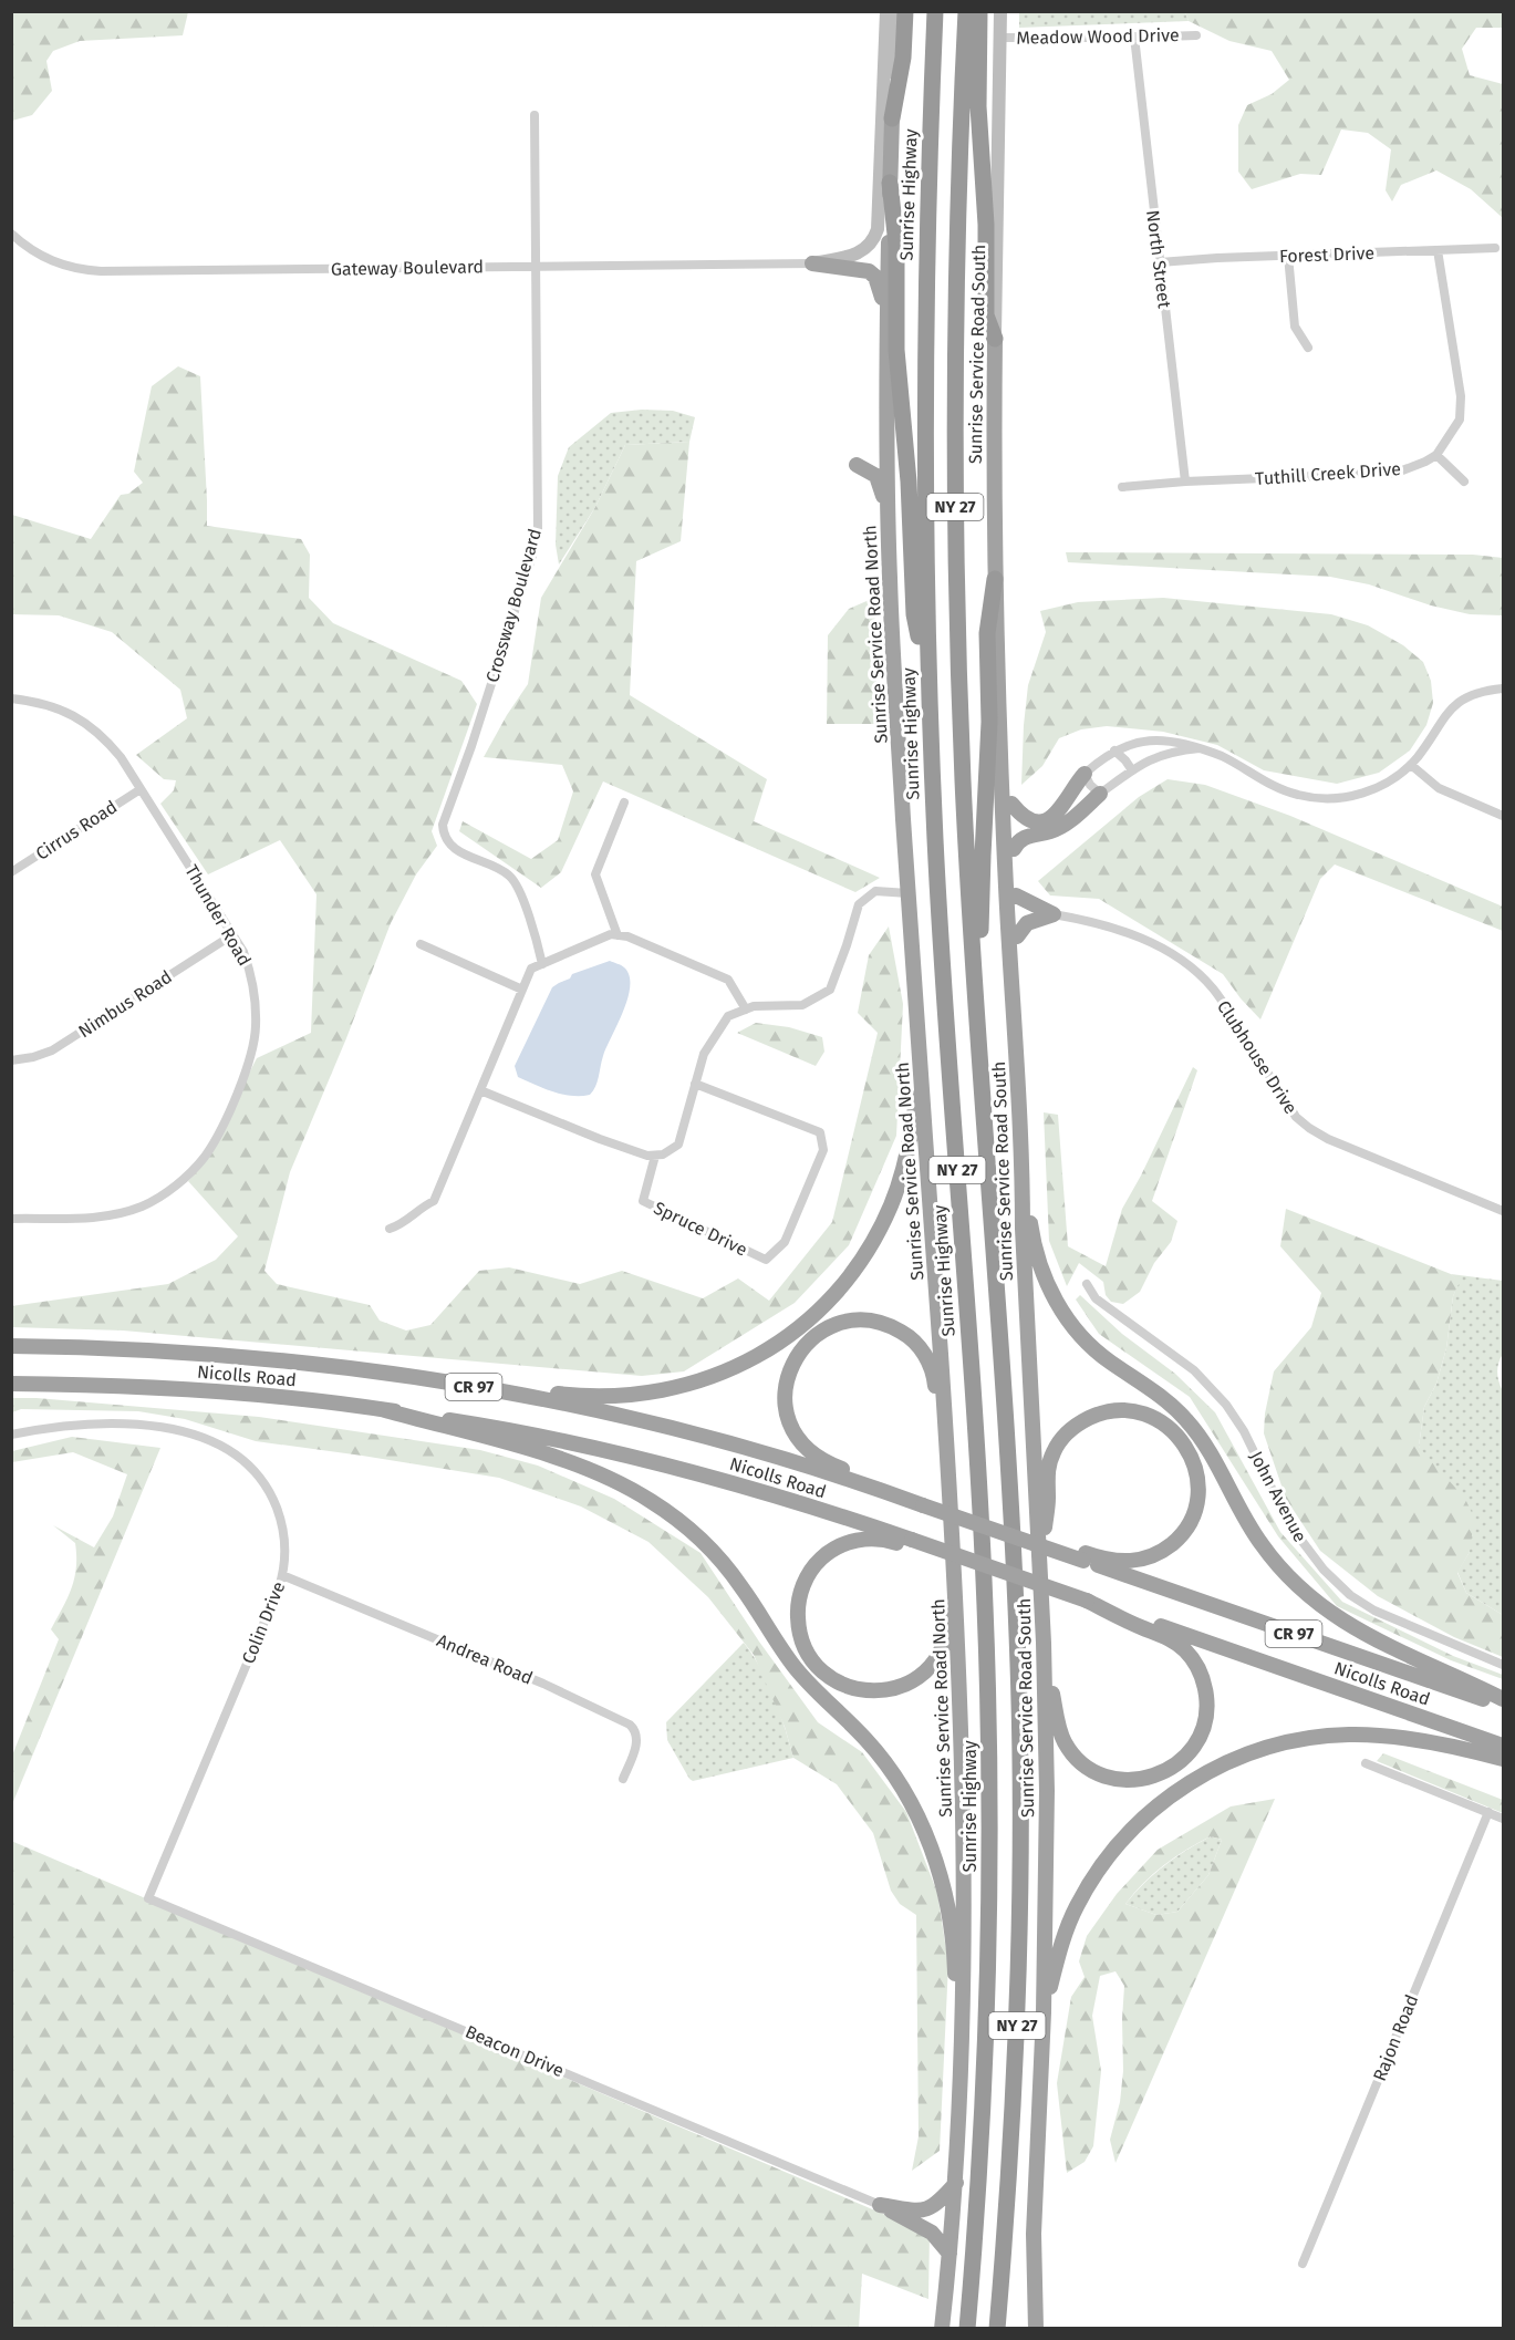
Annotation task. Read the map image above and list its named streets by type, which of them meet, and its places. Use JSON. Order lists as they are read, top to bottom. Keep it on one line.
{"streets":{"highway":["Sunrise Highway","Sunrise Service Road South","NY 27","Sunrise Service Road North","Nicolls Road","CR 97"],"street":["Meadow Wood Drive","Forest Drive","North Street","Gateway Boulevard","Tuthill Creek Drive","Crossway Boulevard","Cirrus Road","Thunder Road","Nimbus Road","Clubhouse Drive","Spruce Drive","John Avenue","Colin Drive","Andrea Road","Rajon Road","Beacon Drive"]},"crossings":[["Meadow Wood Drive","North Street"],["Meadow Wood Drive","Sunrise Service Road South"],["Forest Drive","North Street"],["North Street","Tuthill Creek Drive"],["Gateway Boulevard","Crossway Boulevard"],["Cirrus Road","Thunder Road"],["Thunder Road","Nimbus Road"],["Colin Drive","Andrea Road"],["Colin Drive","Beacon Drive"]]}
